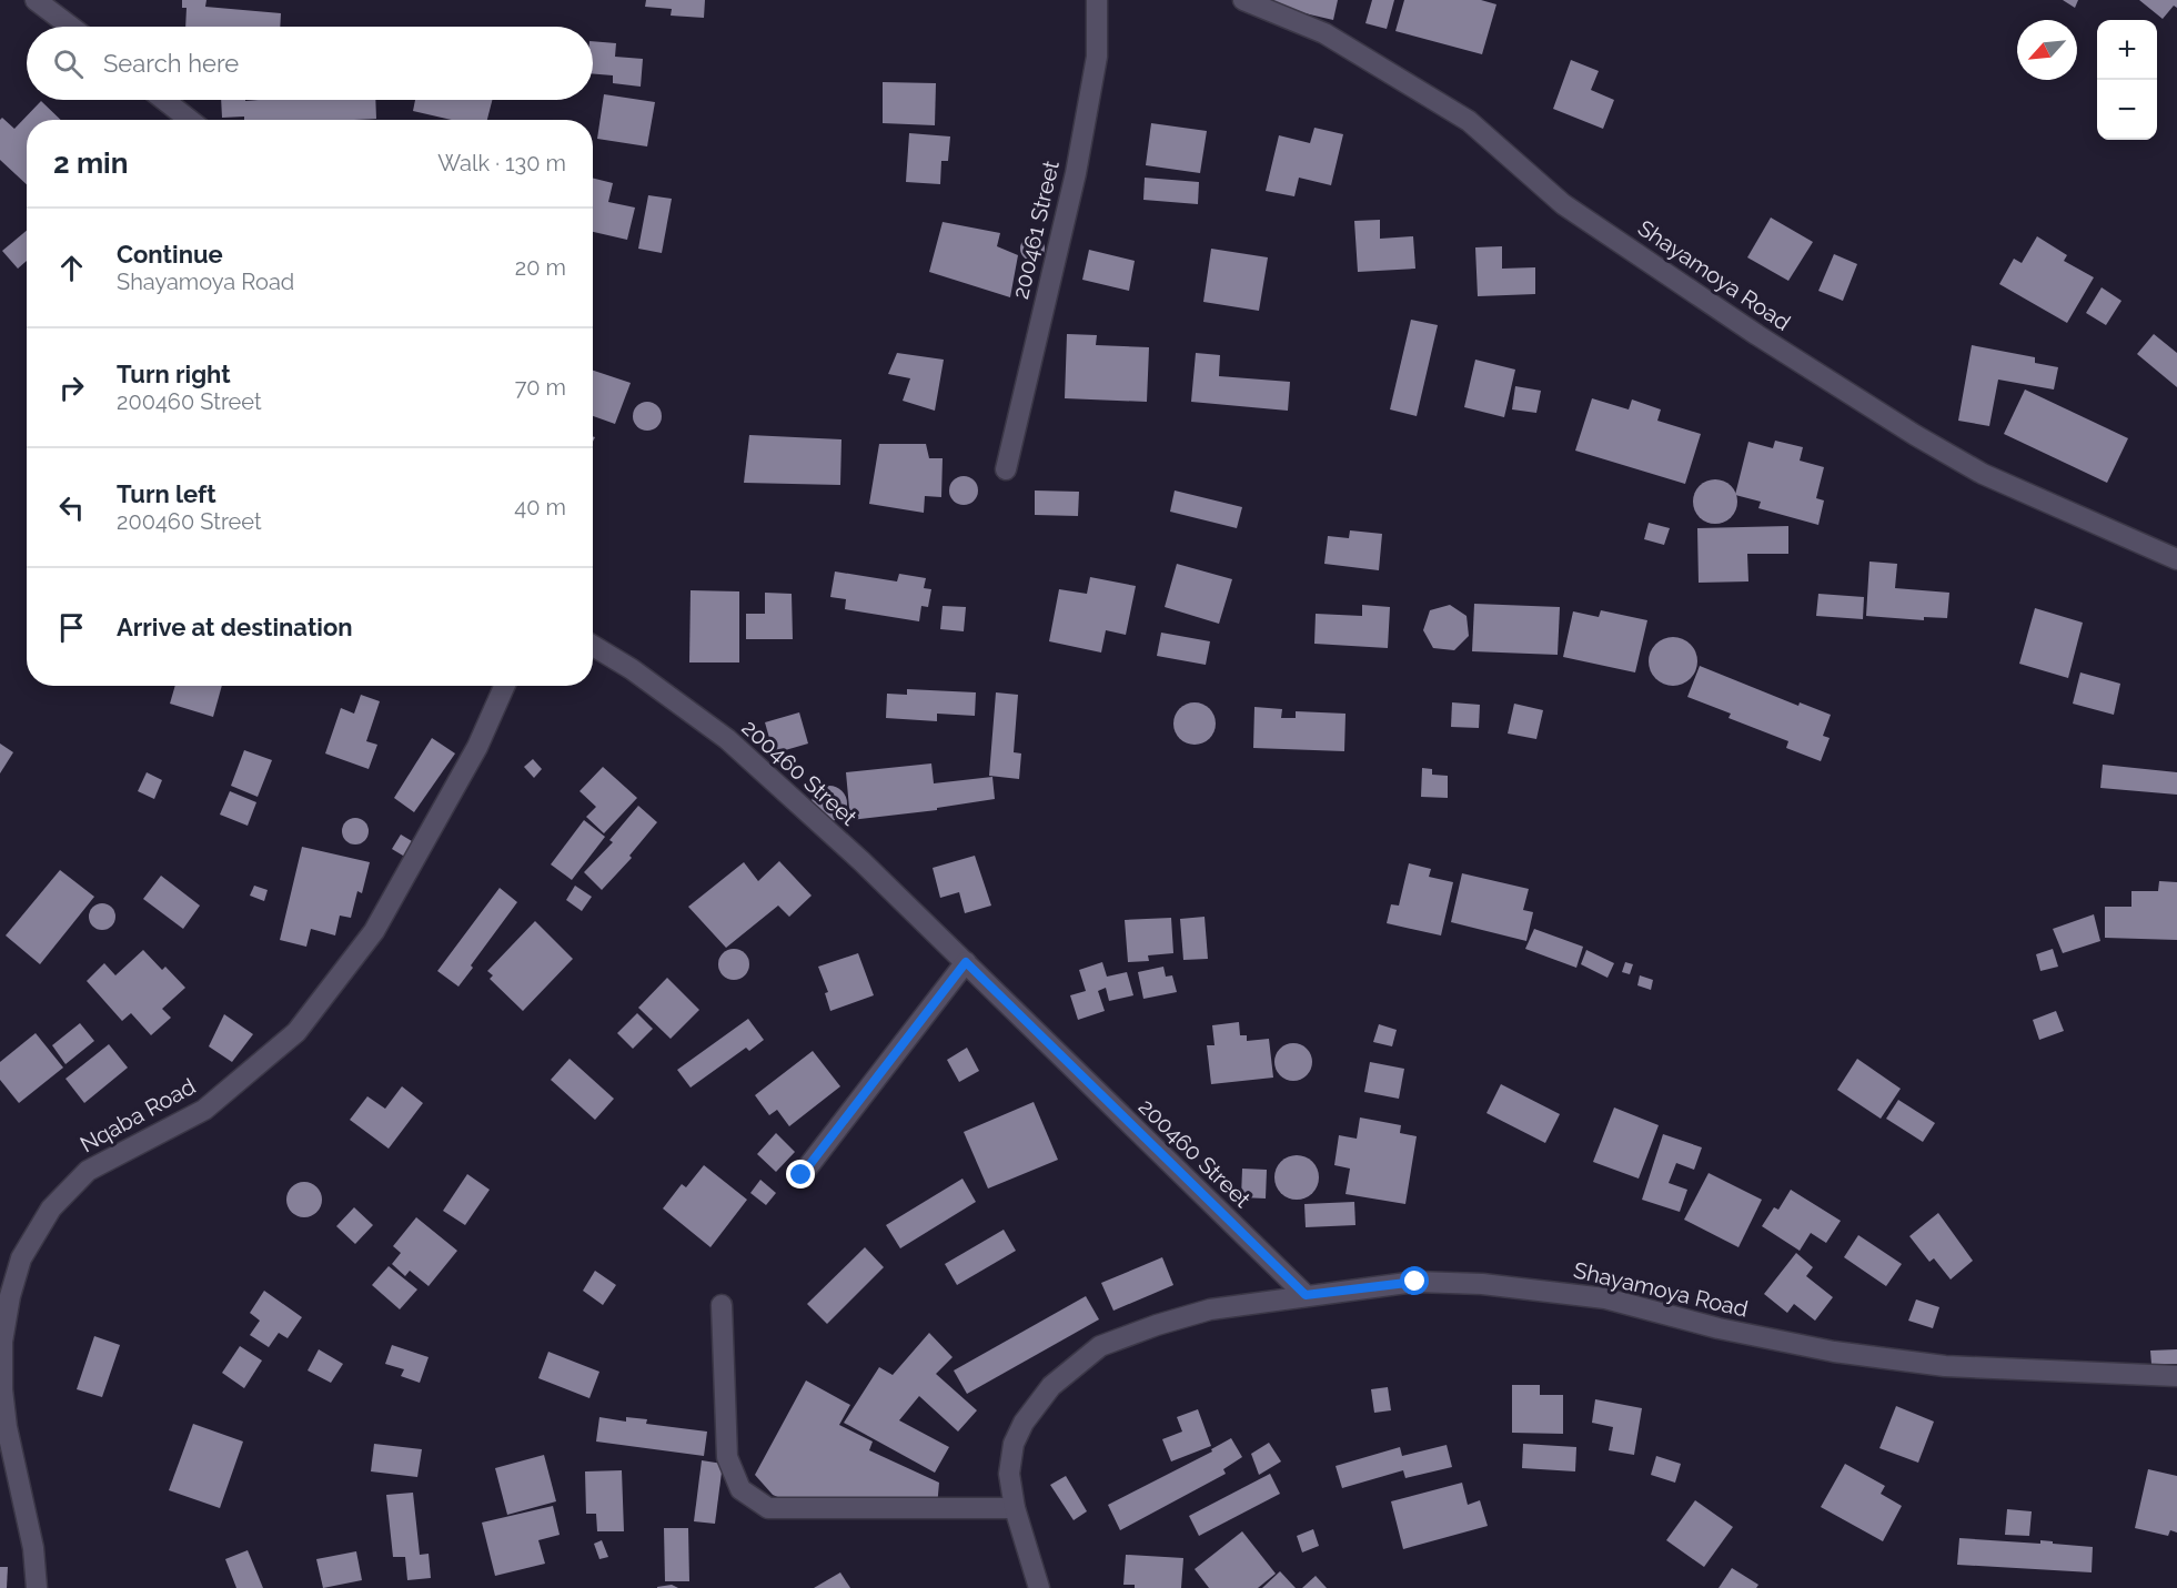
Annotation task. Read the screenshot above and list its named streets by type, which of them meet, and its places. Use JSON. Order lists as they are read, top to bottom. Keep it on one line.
{"streets":{"street":["200461 Street","Shayamoya Road","200460 Street","Nqaba Road"]},"crossings":[["Shayamoya Road","200460 Street"]],"north":"bottom left","page":{"map_buttons":["+","−"],"search":"Search here","heading":["2 min","Walk · 130 m"],"list":[["Continue","Shayamoya Road","20 m"],["Turn right","200460 Street","70 m"],["Turn left","200460 Street","40 m"],"Arrive at destination"]}}
